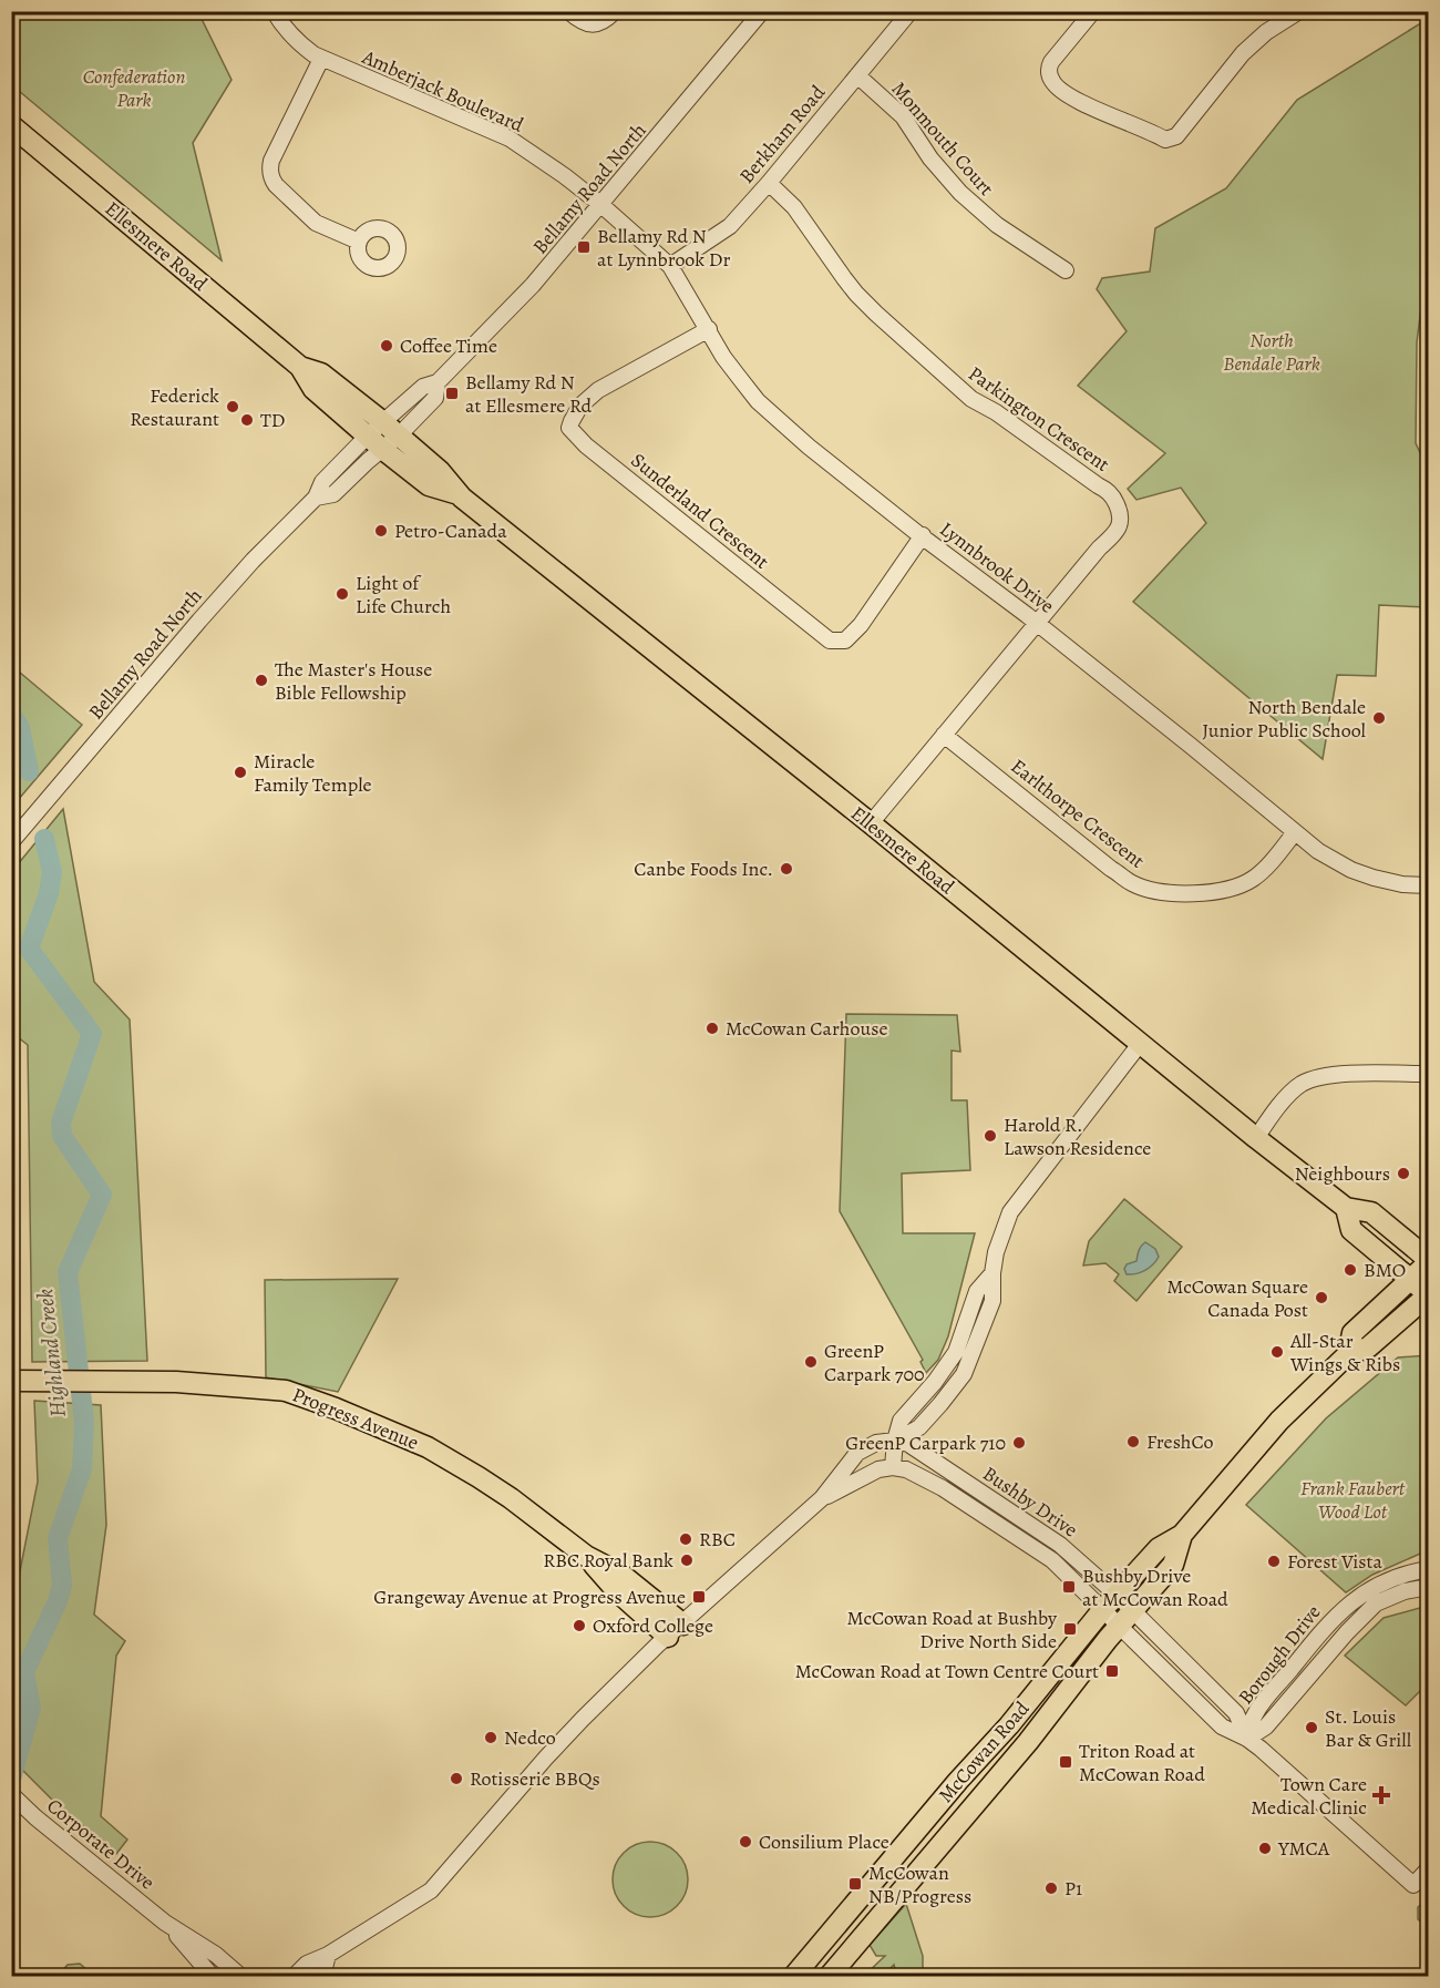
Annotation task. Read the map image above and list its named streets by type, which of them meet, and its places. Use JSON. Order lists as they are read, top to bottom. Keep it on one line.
{"streets":{"main road":["Ellesmere Road","Progress Avenue","McCowan Road"],"street":["Amberjack Boulevard","Berkham Road","Monmouth Court","Bellamy Road North","Parkington Crescent","Sunderland Crescent","Lynnbrook Drive","Earlthorpe Crescent","Bushby Drive","Borough Drive","Corporate Drive"]},"crossings":[["Amberjack Boulevard","Bellamy Road North"],["Amberjack Boulevard","Lynnbrook Drive"],["Berkham Road","Monmouth Court"],["Berkham Road","Parkington Crescent"],["Berkham Road","Lynnbrook Drive"],["Bellamy Road North","Ellesmere Road"],["Bellamy Road North","Lynnbrook Drive"],["Ellesmere Road","Parkington Crescent"],["Ellesmere Road","McCowan Road"],["Parkington Crescent","Lynnbrook Drive"],["Parkington Crescent","Earlthorpe Crescent"],["Sunderland Crescent","Lynnbrook Drive"],["Lynnbrook Drive","Earlthorpe Crescent"],["Bushby Drive","Borough Drive"],["Bushby Drive","McCowan Road"]],"water":["Highland Creek"],"parks":["Confederation Park","North Bendale Park","Frank Faubert Wood Lot"],"places":{"transit":["Bellamy Rd N at Lynnbrook Dr","Bellamy Rd N at Ellesmere Rd","Bushby Drive at McCowan Road","Grangeway Avenue at Progress Avenue","McCowan Road at Bushby Drive North Side","McCowan Road at Town Centre Court","Triton Road at McCowan Road","McCowan NB/Progress"],"other":["Coffee Time","Federick Restaurant","TD","Petro-Canada","Light of Life Church","The Master's House Bible Fellowship","North Bendale Junior Public School","Miracle Family Temple","Canbe Foods Inc.","McCowan Carhouse","Harold R. Lawson Residence","Neighbours","BMO","McCowan Square Canada Post","All-Star Wings & Ribs","GreenP Carpark 700","FreshCo","GreenP Carpark 710","RBC","RBC Royal Bank","Forest Vista","Oxford College","St. Louis Bar & Grill","Nedco","Rotisserie BBQs","Consilium Place","YMCA","P1"],"health":["Town Care Medical Clinic"]}}
